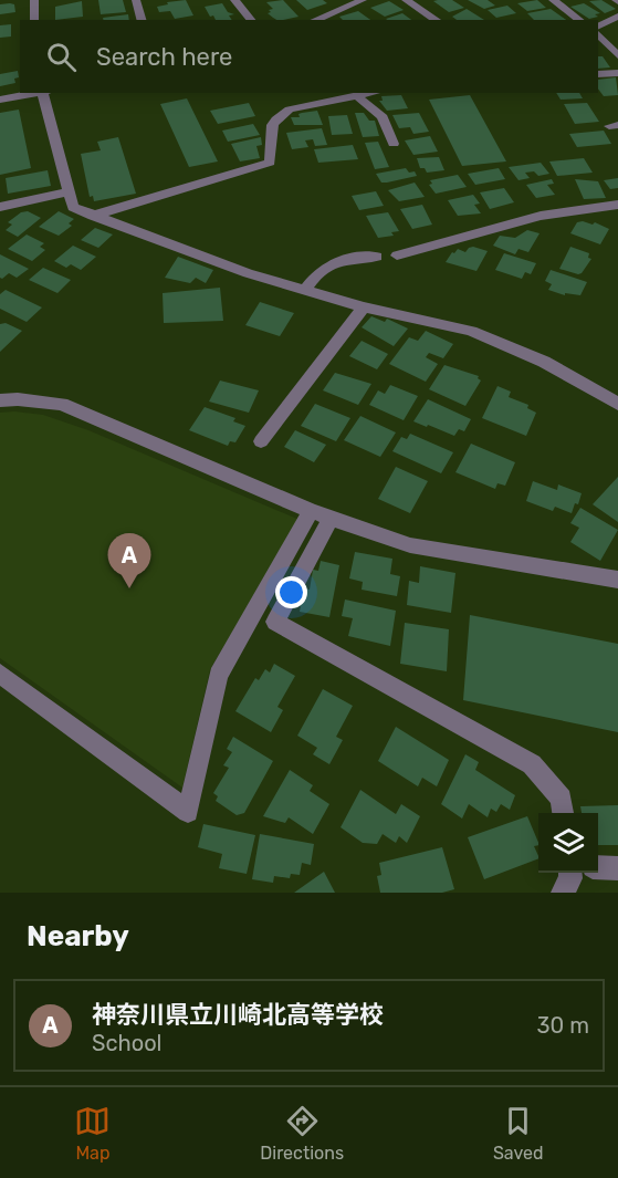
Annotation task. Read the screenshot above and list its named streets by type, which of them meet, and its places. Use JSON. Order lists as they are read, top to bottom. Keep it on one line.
{"page":{"search":"Search here","pins":"A","heading":"Nearby","list":[{"mark":"A","name":"神奈川県立川崎北高等学校","note":"School","value":"30 m"}],"nav":["Map","Directions","Saved"]}}
